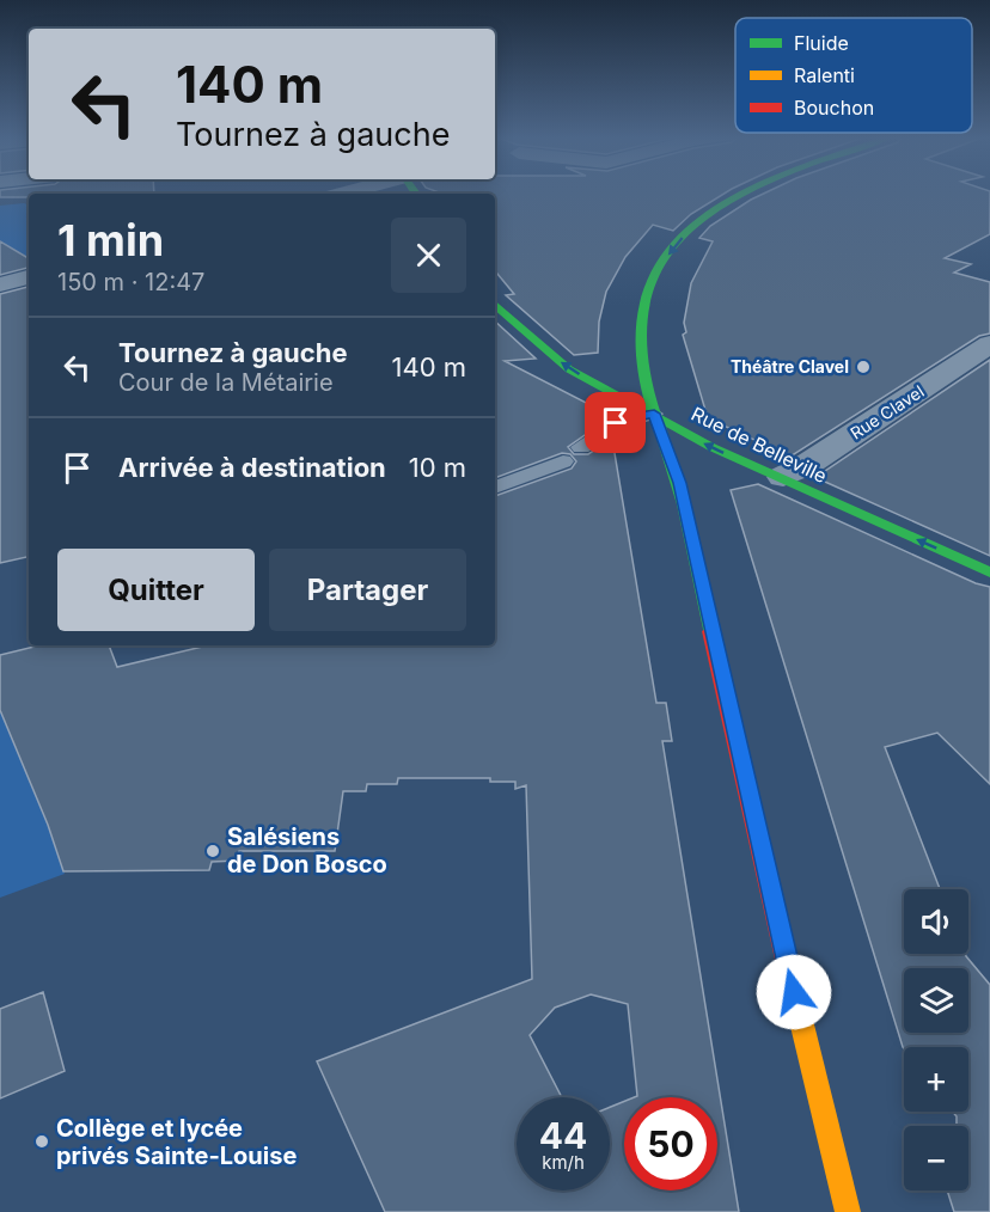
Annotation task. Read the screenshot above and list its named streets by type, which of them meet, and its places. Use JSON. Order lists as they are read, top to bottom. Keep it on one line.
{"streets":{"main road":["Rue de Belleville"],"street":["Rue Clavel"]},"crossings":[["Rue Clavel","Rue de Belleville"]],"one_way":["Rue de Belleville"],"places":["Théâtre Clavel","Salésiens de Don Bosco","Collège et lycée privés Sainte-Louise"],"legend":["Fluide","Ralenti","Bouchon"],"page":{"turn":["140 m","Tournez à gauche"],"heading":["1 min","150 m · 12:47"],"list":[{"name":"Tournez à gauche","note":"Cour de la Métairie","value":"140 m"},{"name":"Arrivée à destination","value":"10 m"}],"buttons":["Quitter","Partager"],"map_buttons":["+","−"],"speed":"44 km/h","limit":"50"}}
